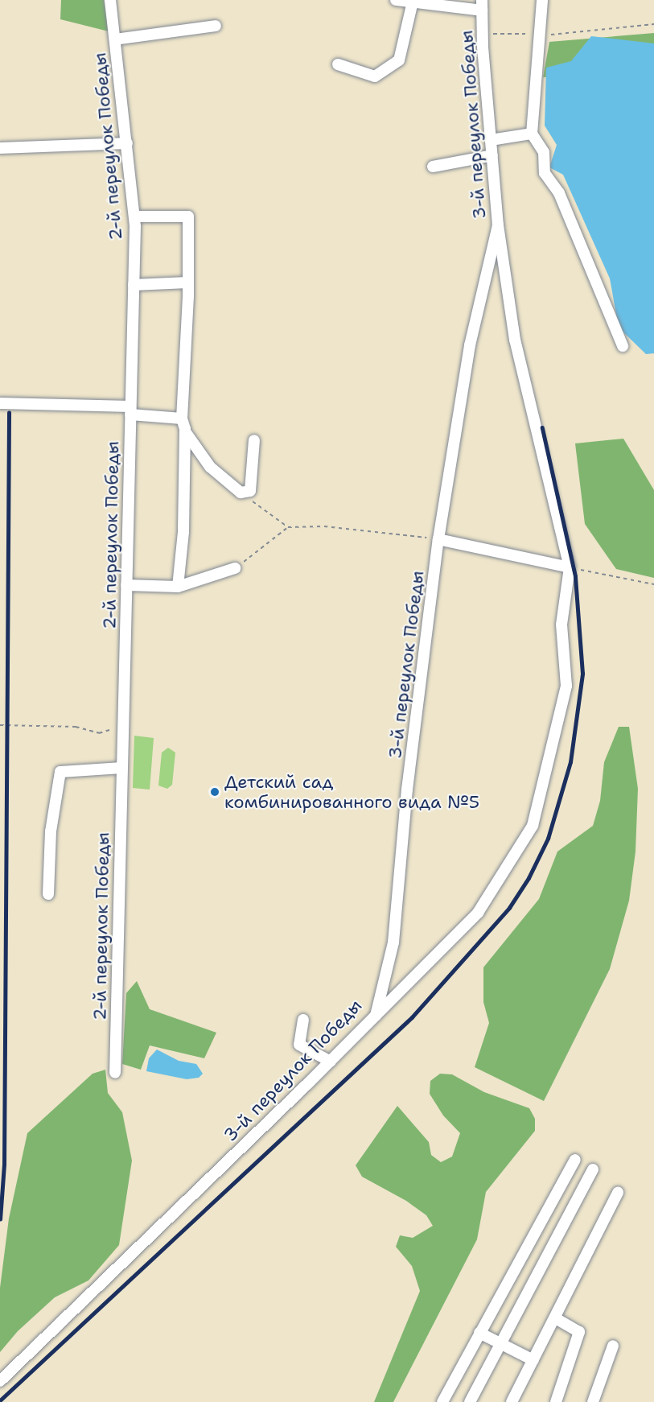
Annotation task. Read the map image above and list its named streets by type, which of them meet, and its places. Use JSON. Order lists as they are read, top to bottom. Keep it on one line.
{"streets":{"street":["3-й переулок Победы","2-й переулок Победы"]},"places":["Детский сад комбинированного вида №5"]}
